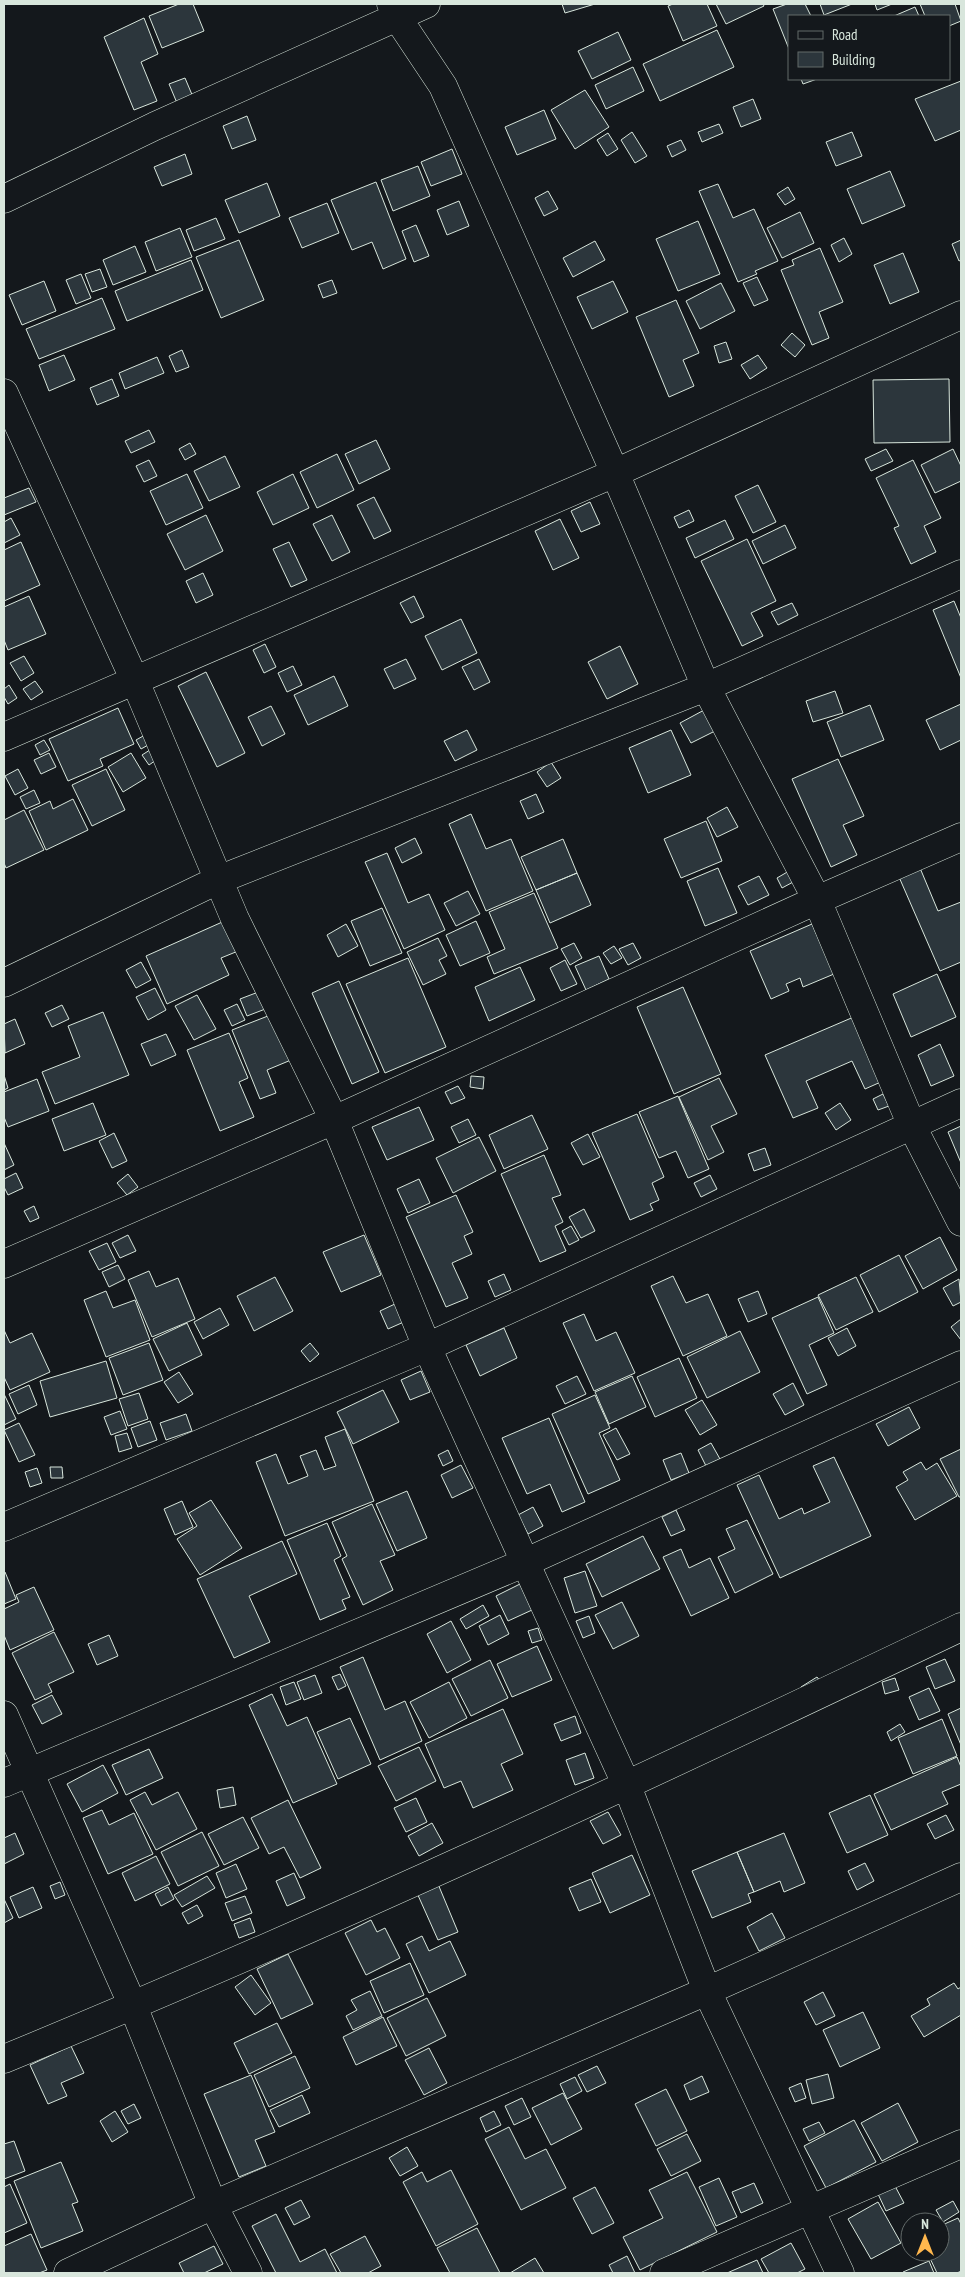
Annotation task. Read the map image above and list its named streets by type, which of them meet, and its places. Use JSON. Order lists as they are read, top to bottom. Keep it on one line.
{"legend":["Road","Building"],"north":"top"}
